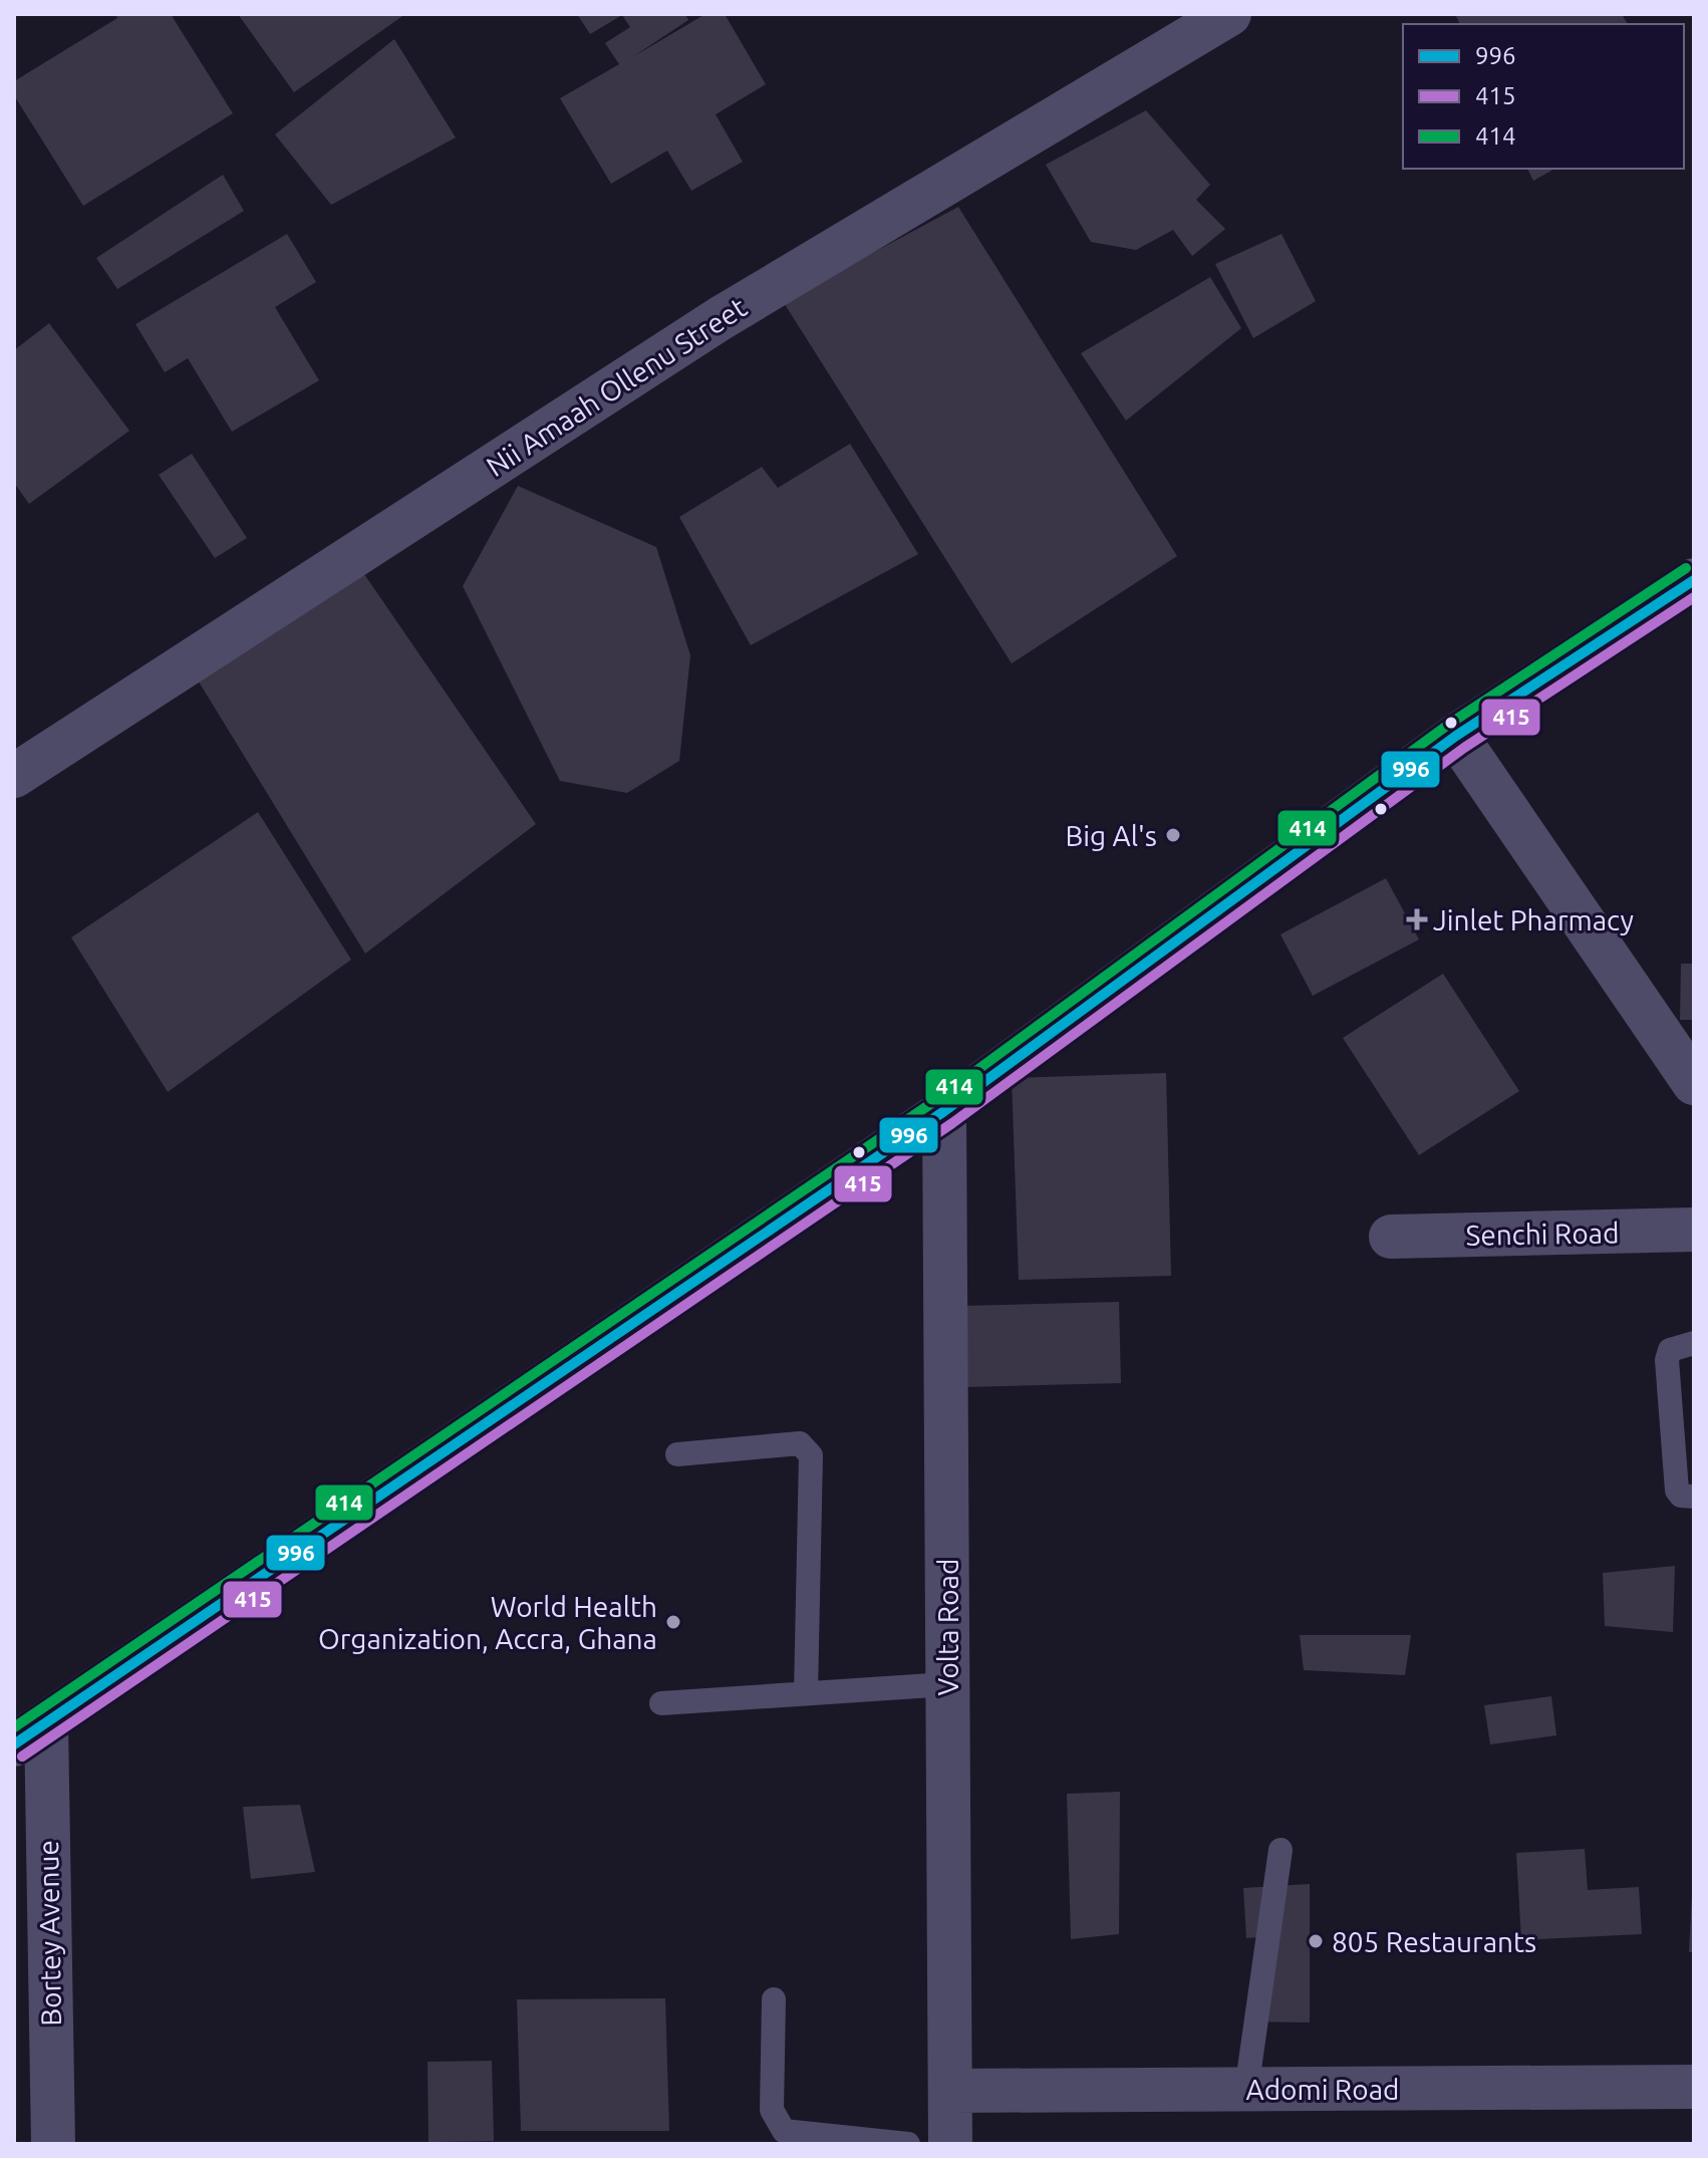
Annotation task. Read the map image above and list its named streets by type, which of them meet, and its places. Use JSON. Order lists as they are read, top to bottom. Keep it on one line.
{"streets":{"street":["Nii Amaah Ollenu Street","Senchi Road","Volta Road","Bortey Avenue","Adomi Road"]},"crossings":[["Volta Road","Adomi Road"]],"places":{"other":["Big Al's","World Health Organization, Accra, Ghana","805 Restaurants"],"health":["Jinlet Pharmacy"]},"lines":["transit line 414","transit line 996","transit line 415"],"legend":["996","415","414"]}
